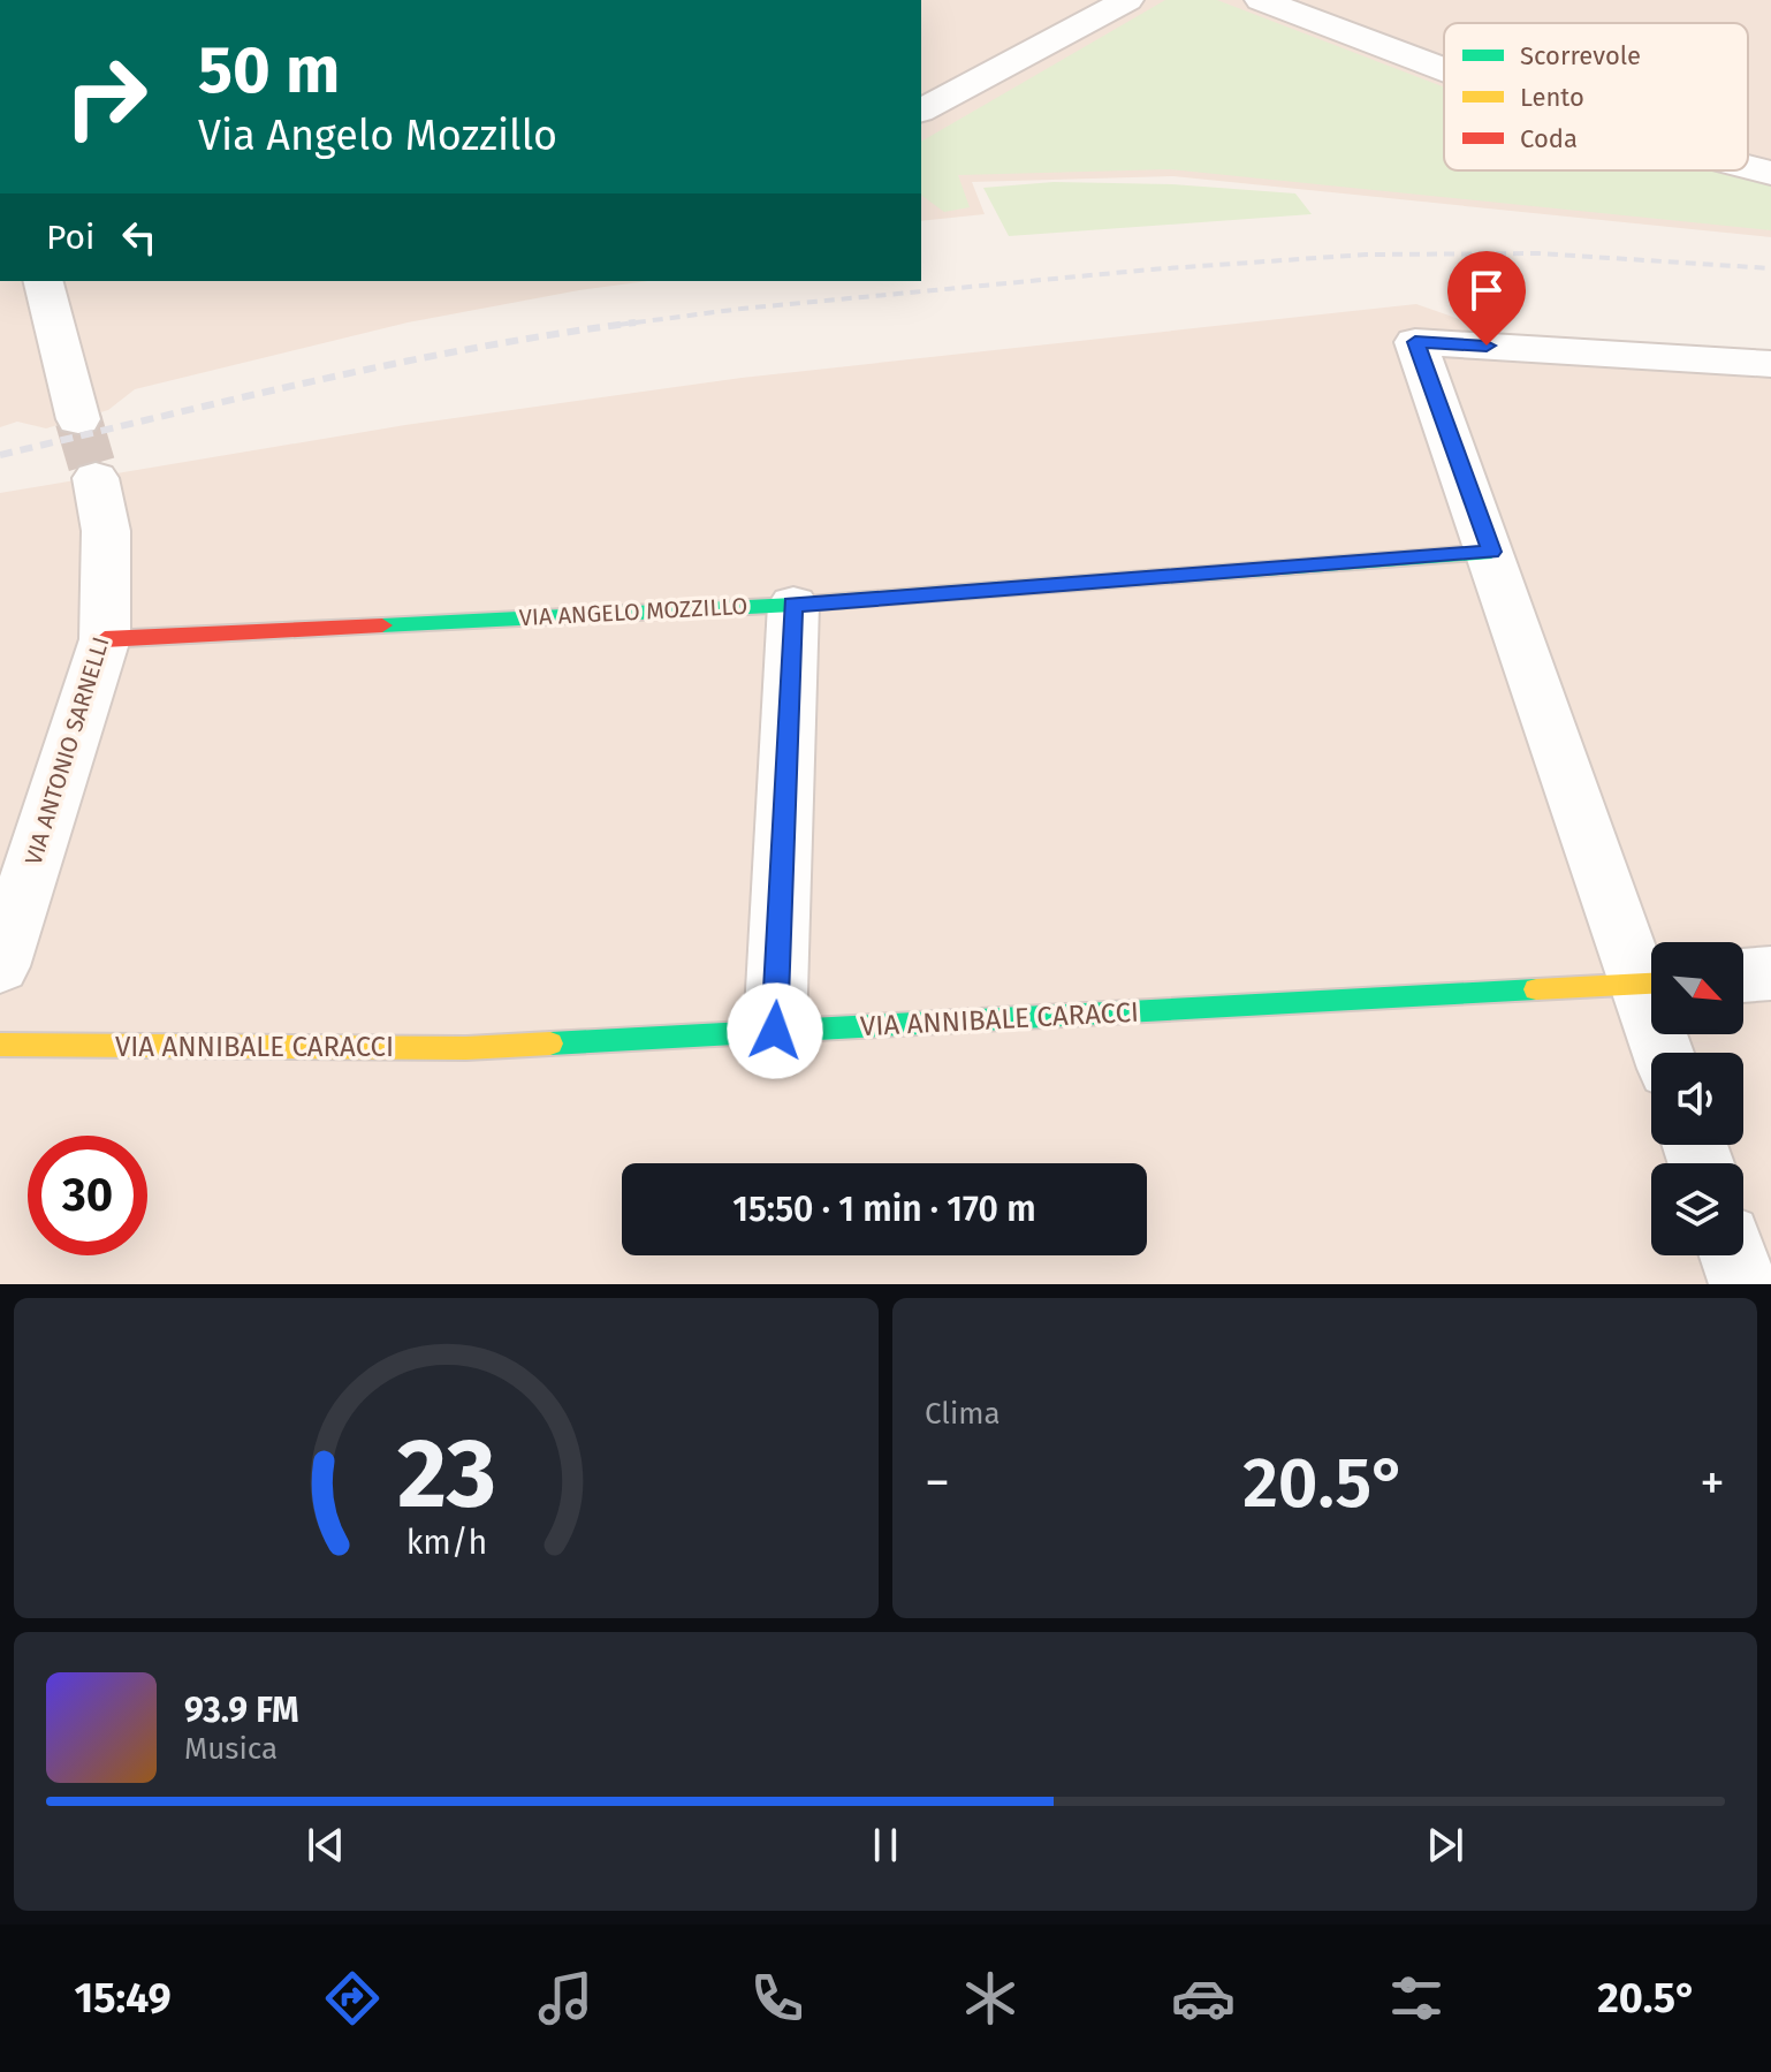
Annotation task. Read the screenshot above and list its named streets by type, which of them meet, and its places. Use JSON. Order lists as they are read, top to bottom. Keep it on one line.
{"streets":{"street":["VIA ANGELO MOZZILLO","VIA ANTONIO SARNELLI","VIA ANNIBALE CARACCI"]},"crossings":[["VIA ANGELO MOZZILLO","VIA ANTONIO SARNELLI"]],"legend":["Scorrevole","Lento","Coda"],"north":"bottom right","page":{"turn":["50 m","Via Angelo Mozzillo"],"then":"Poi","limit":"30","trip":"15:50 · 1 min · 170 m","tile":"Clima","heat":["−","20.5°","+"],"song":["93.9 FM","Musica"],"tabs":["15:49","20.5°"],"gauge":["23","km/h"]}}
